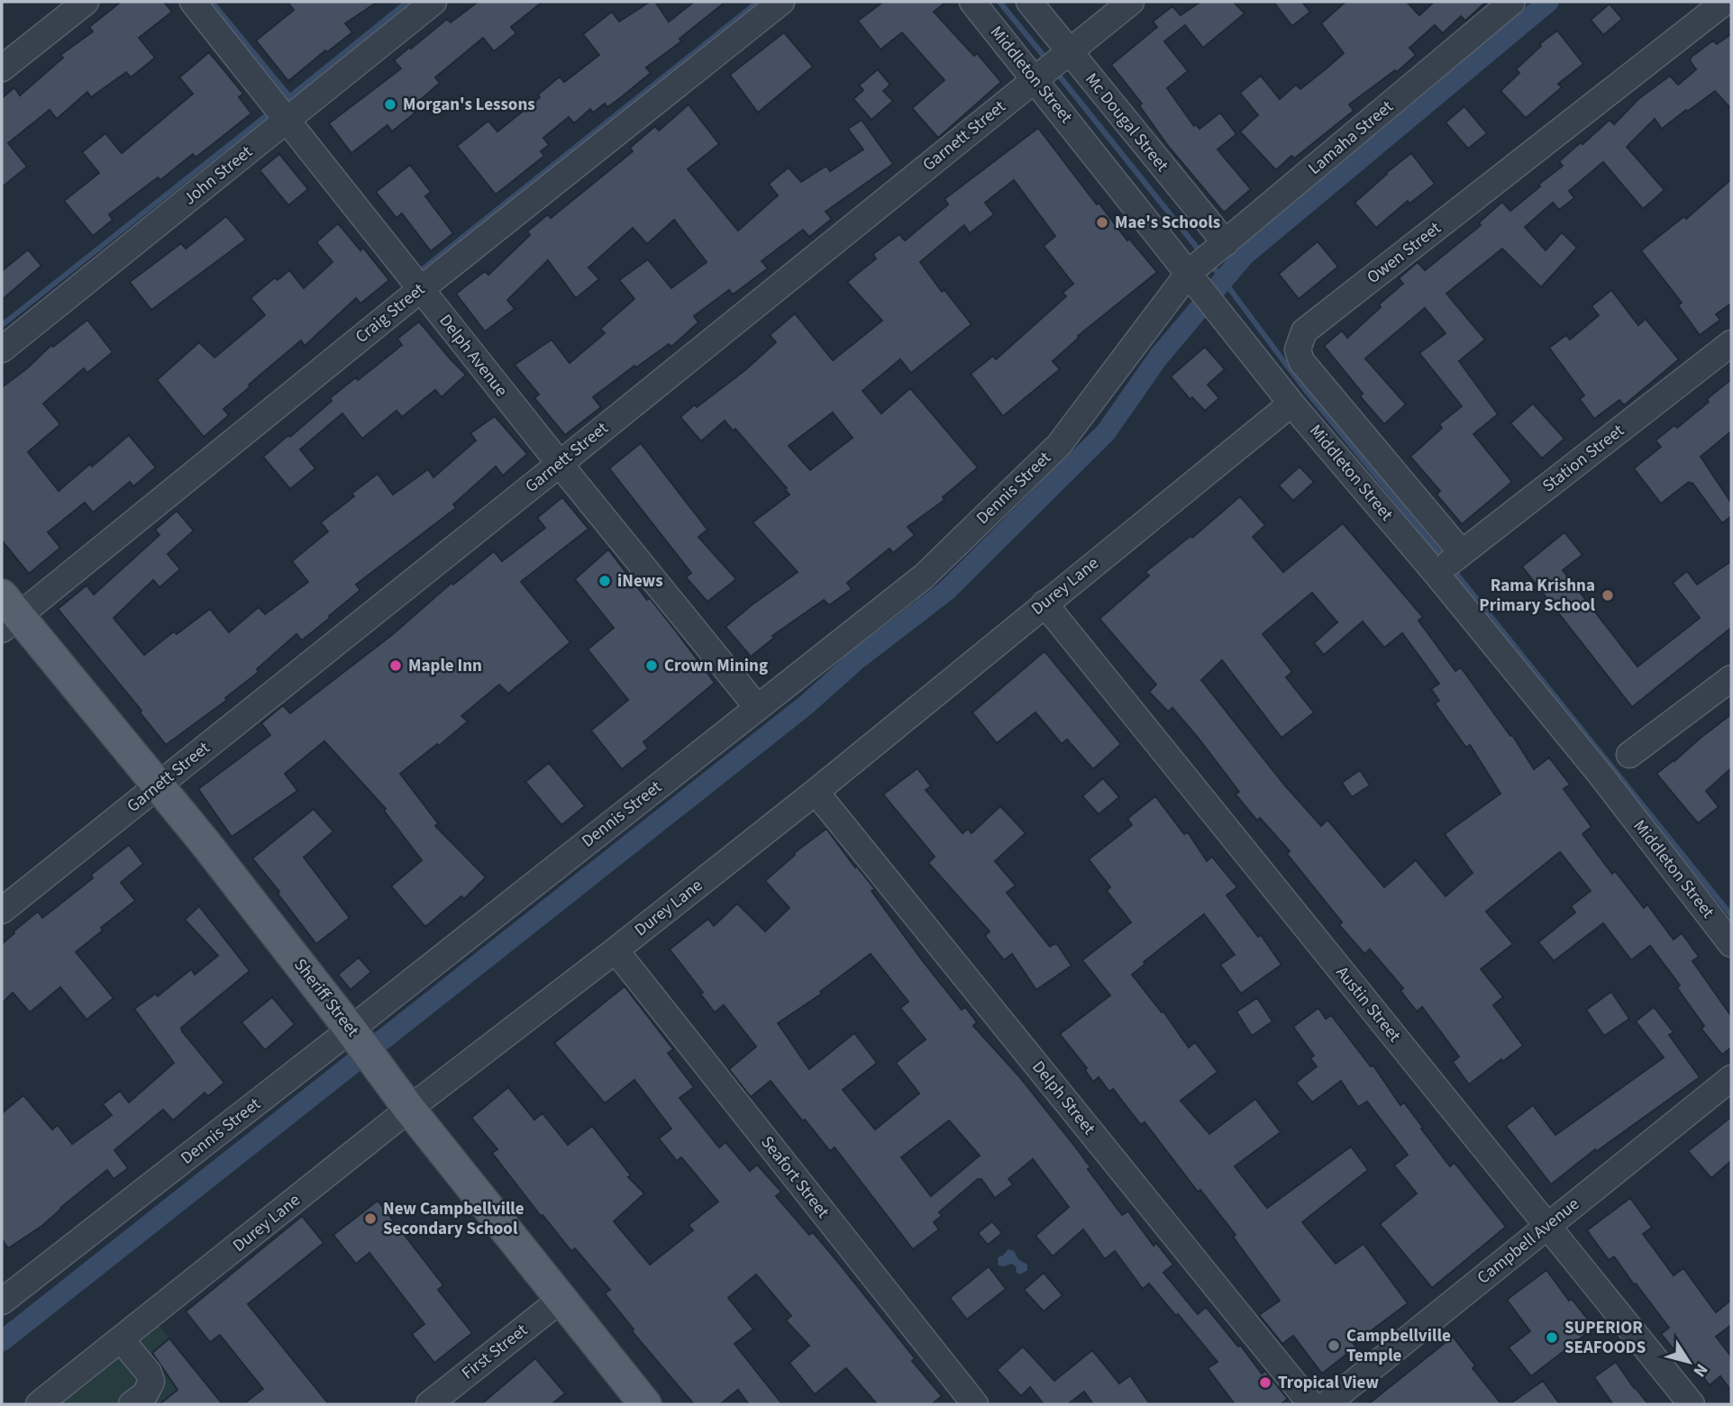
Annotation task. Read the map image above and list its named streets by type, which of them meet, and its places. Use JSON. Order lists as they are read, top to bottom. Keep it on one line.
{"streets":{"main road":["Sheriff Street"],"street":["Middleton Street","Mc Dougal Street","Garnett Street","Lamaha Street","John Street","Owen Street","Craig Street","Delph Avenue","Station Street","Dennis Street","Durey Lane","Austin Street","Delph Street","Seafort Street","Campbell Avenue","First Street"]},"crossings":[["Middleton Street","Garnett Street"],["Middleton Street","Lamaha Street"],["Middleton Street","Station Street"],["Middleton Street","Dennis Street"],["Middleton Street","Durey Lane"],["Mc Dougal Street","Garnett Street"],["Mc Dougal Street","Lamaha Street"],["Garnett Street","Delph Avenue"],["Garnett Street","Sheriff Street"],["Lamaha Street","Dennis Street"],["John Street","Delph Avenue"],["Owen Street","Station Street"],["Craig Street","Delph Avenue"],["Craig Street","Sheriff Street"],["Delph Avenue","Dennis Street"],["Dennis Street","Sheriff Street"],["Durey Lane","Sheriff Street"],["Durey Lane","Austin Street"],["Durey Lane","Delph Street"],["Durey Lane","Seafort Street"],["Sheriff Street","First Street"],["Austin Street","Campbell Avenue"]],"places":["Morgan's Lessons","Mae's Schools","iNews","Rama Krishna Primary School","Maple Inn","Crown Mining","New Campbellville Secondary School","SUPERIOR SEAFOODS","Campbellville Temple","Tropical View"],"north":"bottom right"}
